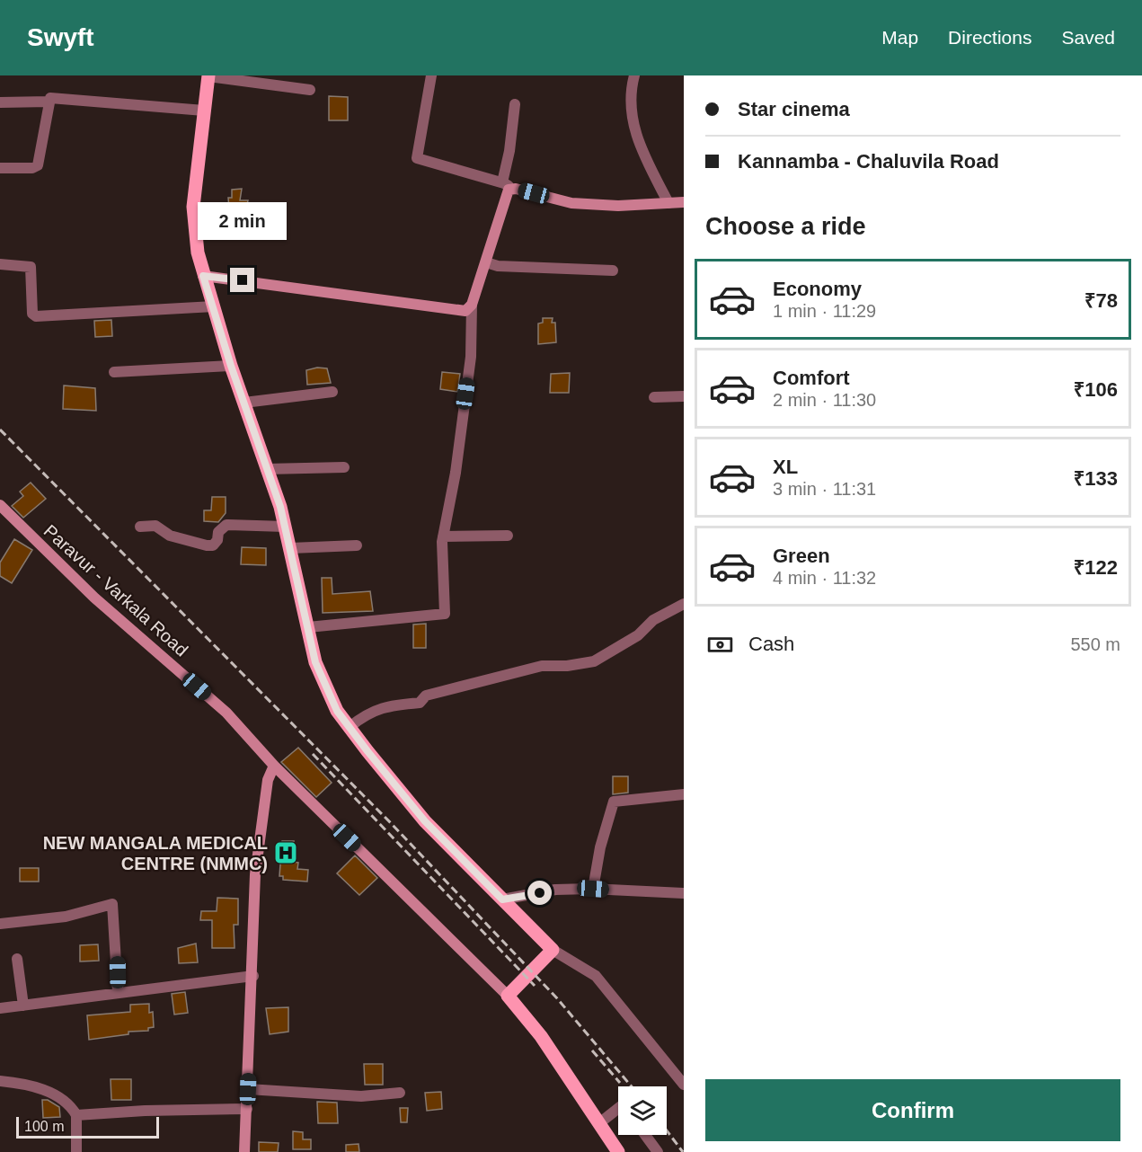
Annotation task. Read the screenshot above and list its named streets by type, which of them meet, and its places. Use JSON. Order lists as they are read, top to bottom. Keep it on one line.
{"streets":{"main road":["Paravur - Varkala Road"]},"places":{"hospital":["NEW MANGALA MEDICAL CENTRE (NMMC)"]},"scale_bar":"100 m","page":{"header":"Swyft","nav":["Map","Directions","Saved"],"banner":["Star cinema","Kannamba - Chaluvila Road"],"heading":"Choose a ride","bubble":"2 min","list":[{"name":"Economy","note":"1 min · 11:29","value":"₹78"},{"name":"Comfort","note":"2 min · 11:30","value":"₹106"},{"name":"XL","note":"3 min · 11:31","value":"₹133"},{"name":"Green","note":"4 min · 11:32","value":"₹122"}],"pay":["Cash","550 m"],"buttons":"Confirm","scale":"100 m"}}
